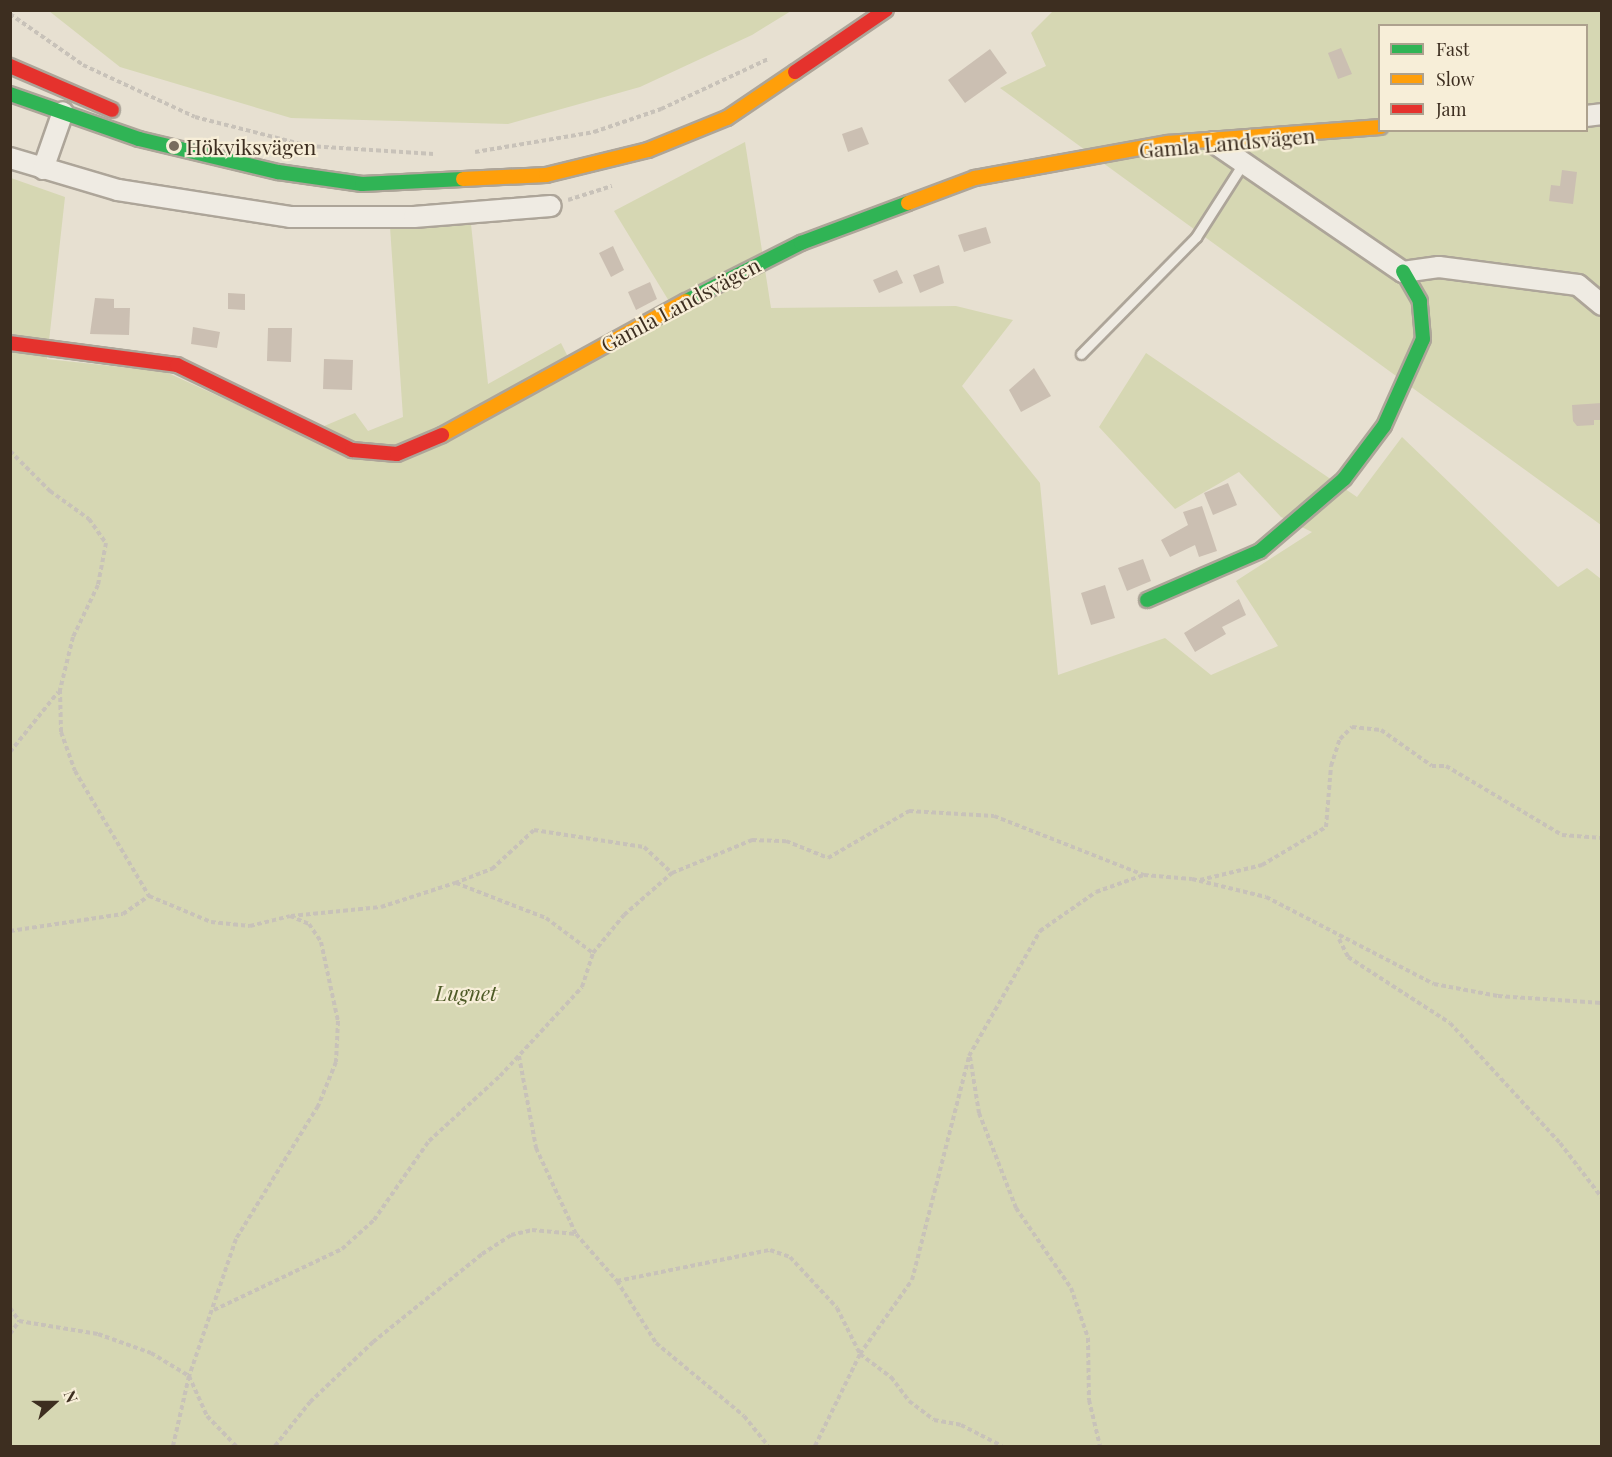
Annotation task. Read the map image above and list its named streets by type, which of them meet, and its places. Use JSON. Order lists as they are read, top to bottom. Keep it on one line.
{"streets":{"street":["Gamla Landsvägen"]},"parks":["Lugnet"],"places":["Hökviksvägen"],"legend":["Fast","Slow","Jam"],"north":"right"}
